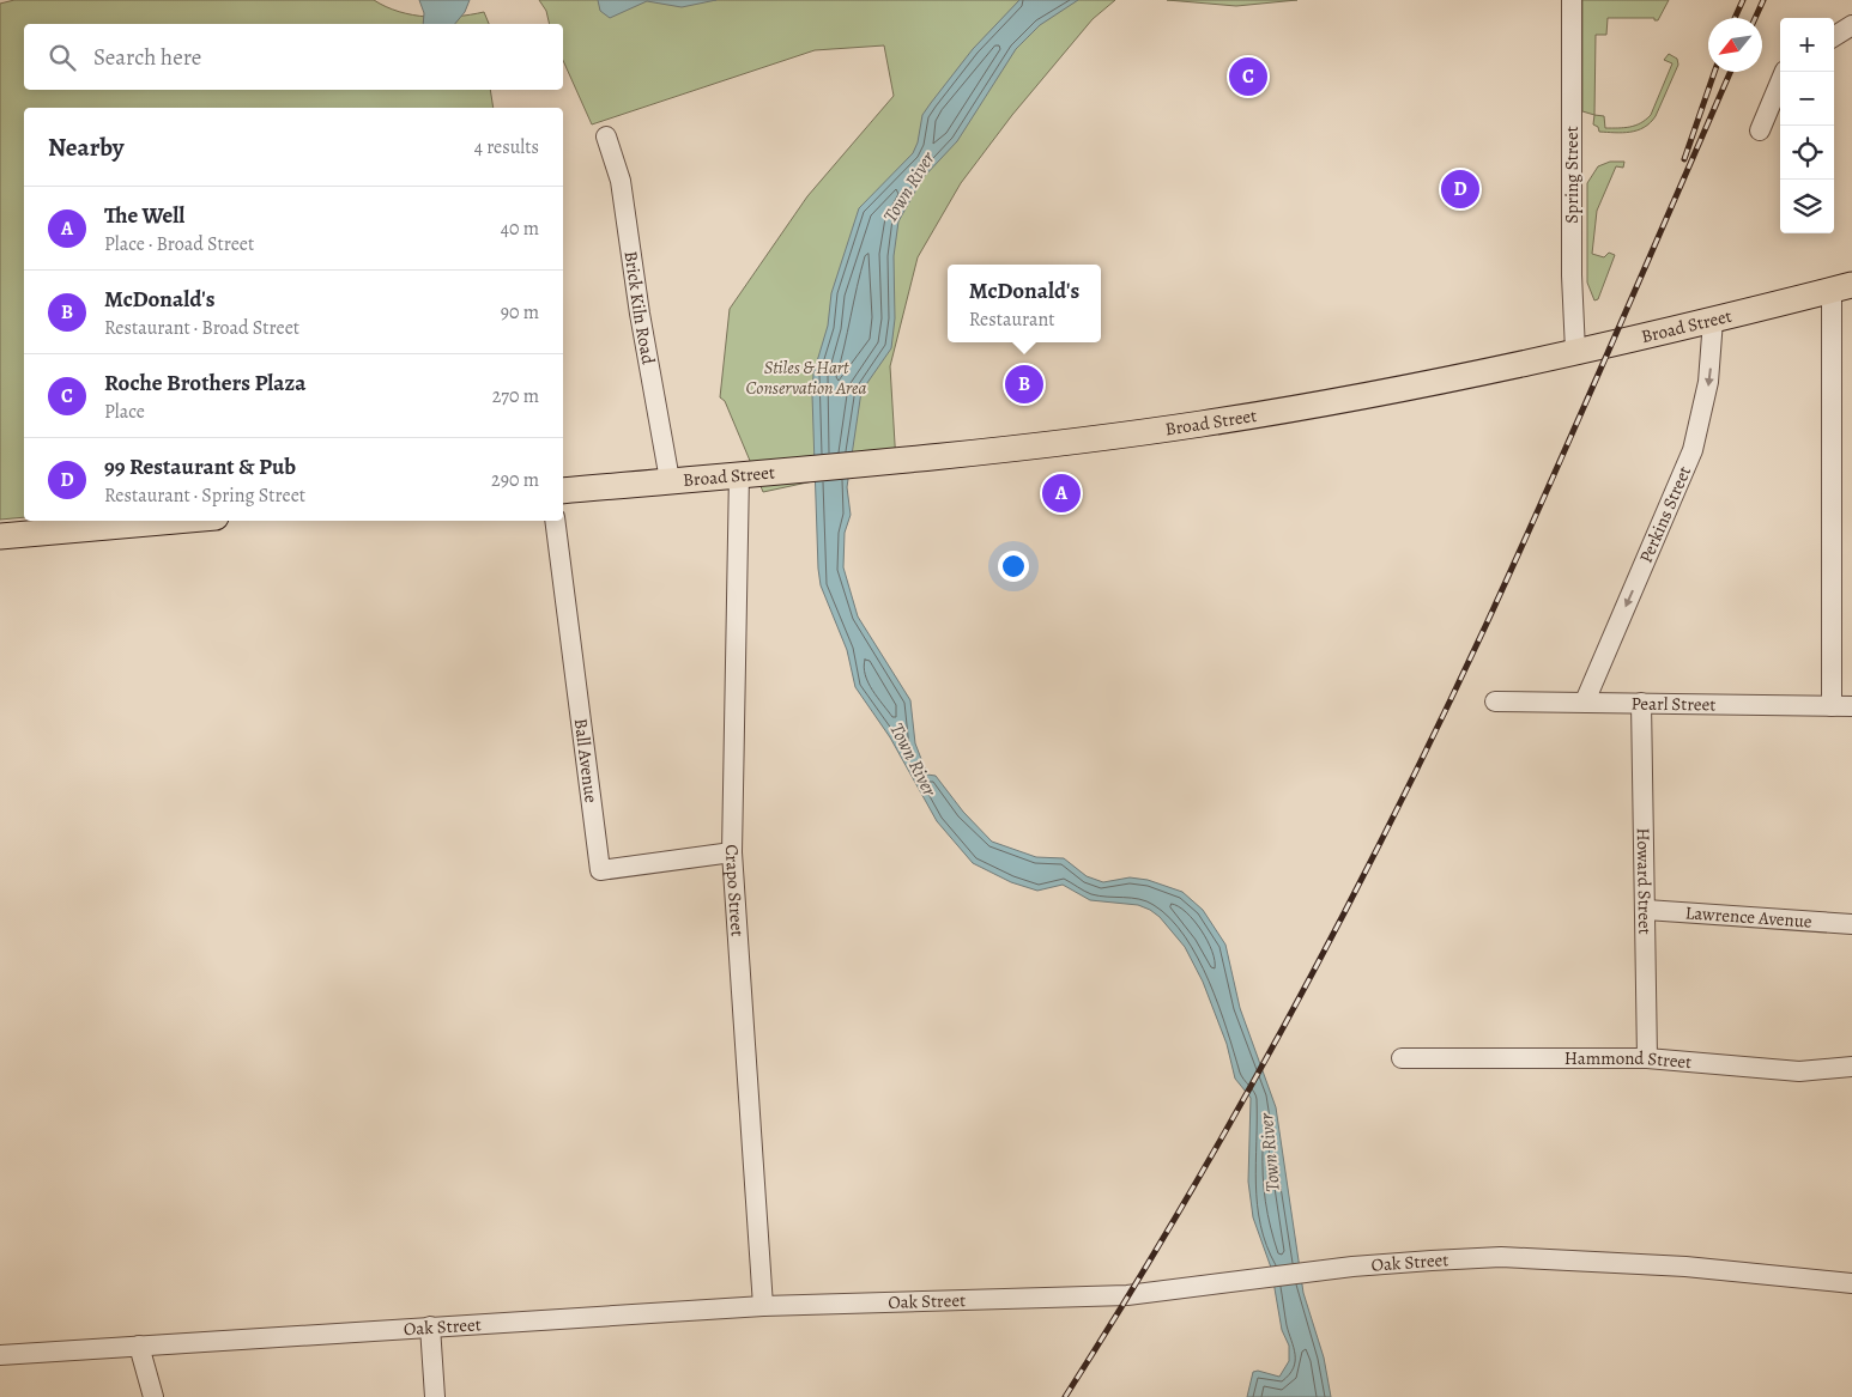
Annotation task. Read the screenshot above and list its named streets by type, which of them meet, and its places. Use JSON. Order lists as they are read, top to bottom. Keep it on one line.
{"streets":{"main road":["Broad Street"],"street":["Spring Street","Brick Kiln Road","Perkins Street","Pearl Street","Ball Avenue","Howard Street","Crapo Street","Lawrence Avenue","Hammond Street","Oak Street"]},"crossings":[["Spring Street","Broad Street"],["Brick Kiln Road","Broad Street"],["Broad Street","Perkins Street"],["Broad Street","Crapo Street"],["Perkins Street","Pearl Street"],["Pearl Street","Howard Street"],["Ball Avenue","Crapo Street"],["Howard Street","Lawrence Avenue"],["Howard Street","Hammond Street"],["Crapo Street","Oak Street"]],"water":["Town River"],"parks":["Stiles & Hart Conservation Area"],"north":"bottom left","page":{"map_buttons":["+","−"],"search":"Search here","pins":["C","D","B","A"],"heading":["Nearby","4 results"],"list":[{"mark":"A","name":"The Well","note":"Place · Broad Street","value":"40 m"},{"mark":"B","name":"McDonald's","note":"Restaurant · Broad Street","value":"90 m"},{"mark":"C","name":"Roche Brothers Plaza","note":"Place","value":"270 m"},{"mark":"D","name":"99 Restaurant & Pub","note":"Restaurant · Spring Street","value":"290 m"}],"popup":["McDonald's","Restaurant"]}}
